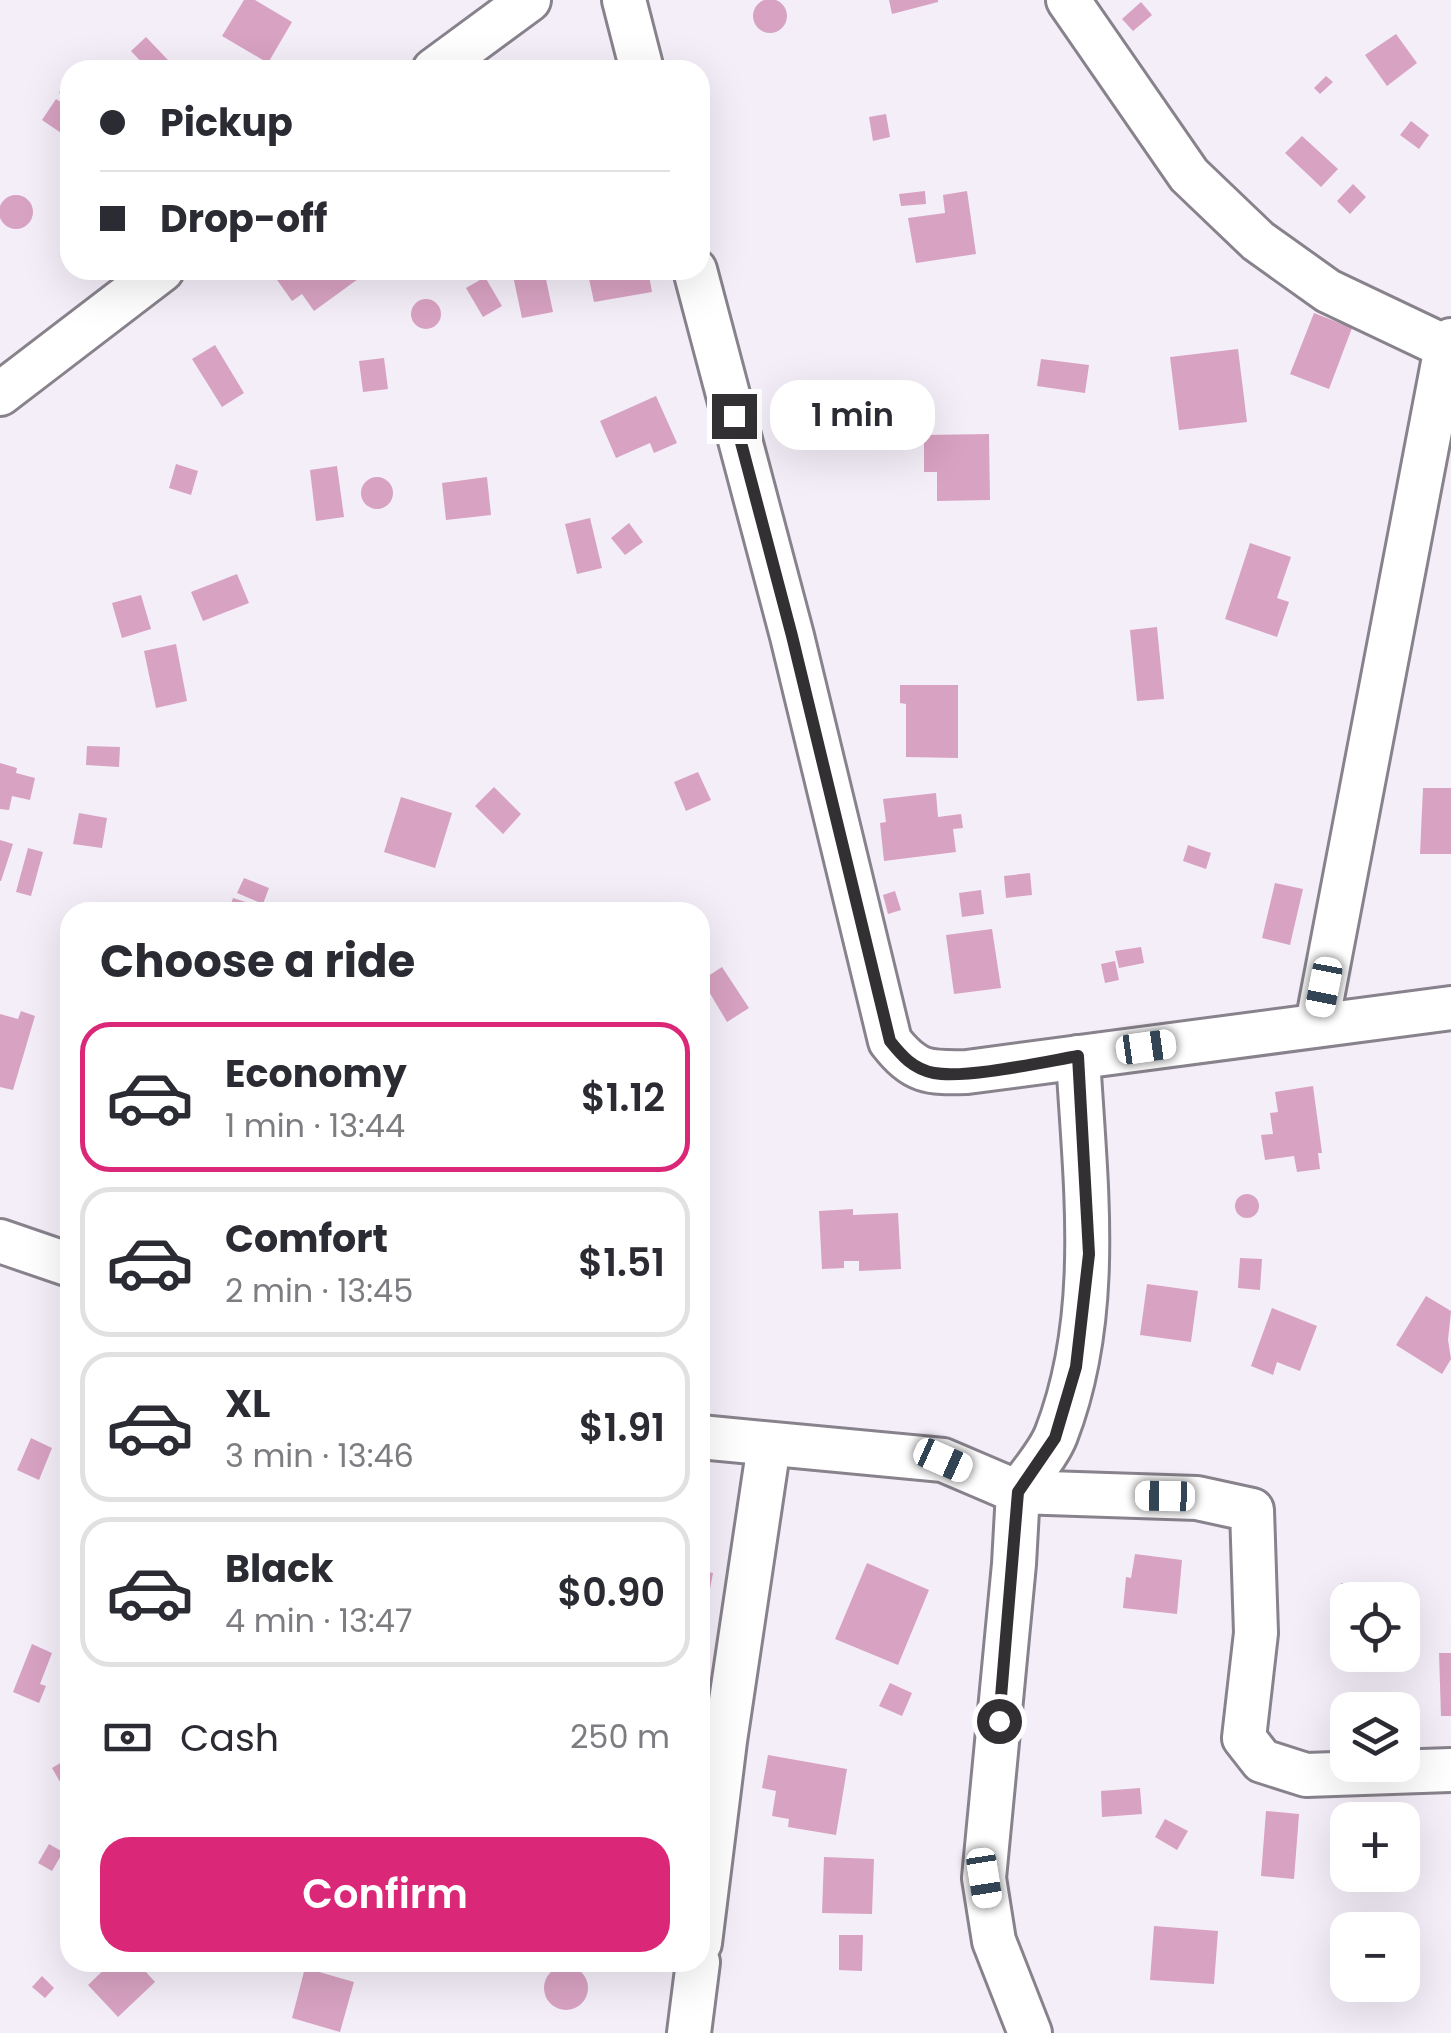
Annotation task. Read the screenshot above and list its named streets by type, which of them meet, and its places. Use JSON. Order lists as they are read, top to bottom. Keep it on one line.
{"page":{"banner":["Pickup","Drop-off"],"bubble":"1 min","heading":"Choose a ride","list":[{"name":"Economy","note":"1 min · 13:44","value":"$1.12"},{"name":"Comfort","note":"2 min · 13:45","value":"$1.51"},{"name":"XL","note":"3 min · 13:46","value":"$1.91"},{"name":"Black","note":"4 min · 13:47","value":"$0.90"}],"map_buttons":["+","−"],"pay":["Cash","250 m"],"buttons":"Confirm"}}
